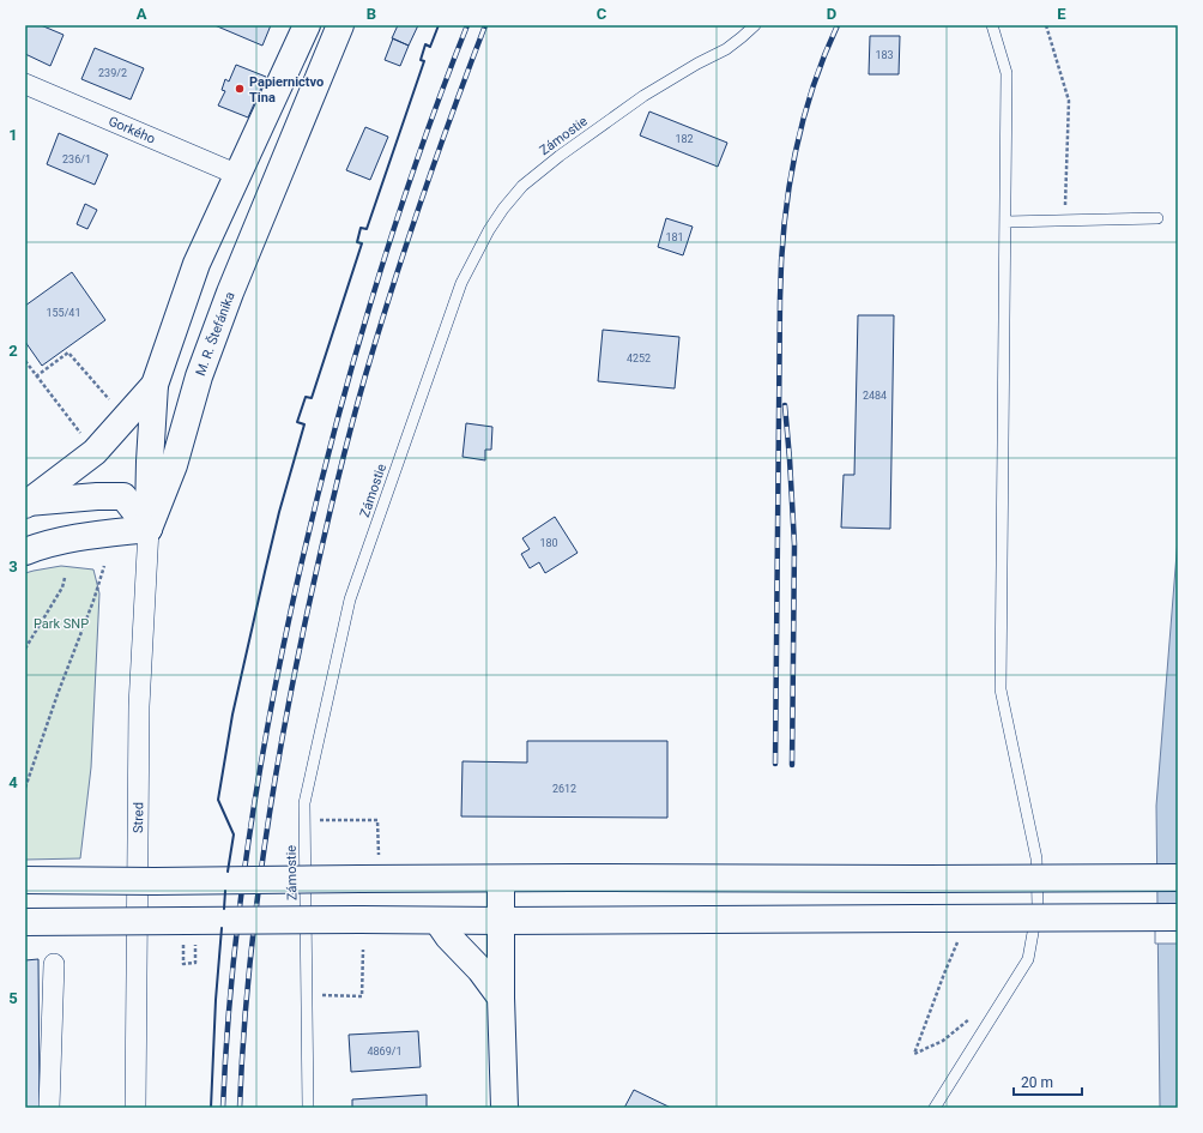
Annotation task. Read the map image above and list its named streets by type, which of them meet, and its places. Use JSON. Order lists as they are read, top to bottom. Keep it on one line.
{"streets":{"main road":["M. R. Štefánika"],"street":["Gorkého","Stred"],"lane":["Zámostie"]},"crossings":[["M. R. Štefánika","Stred"]],"parks":["Park SNP"],"places":["Papiernictvo Tina"],"house_numbers":["183","239/2","182","236/1","181","155/41","4252","2484","180","2612","4869/1"],"scale_bar":"20 m","grid":{"columns":["A","B","C","D","E"],"rows":["1","2","3","4","5"]}}
